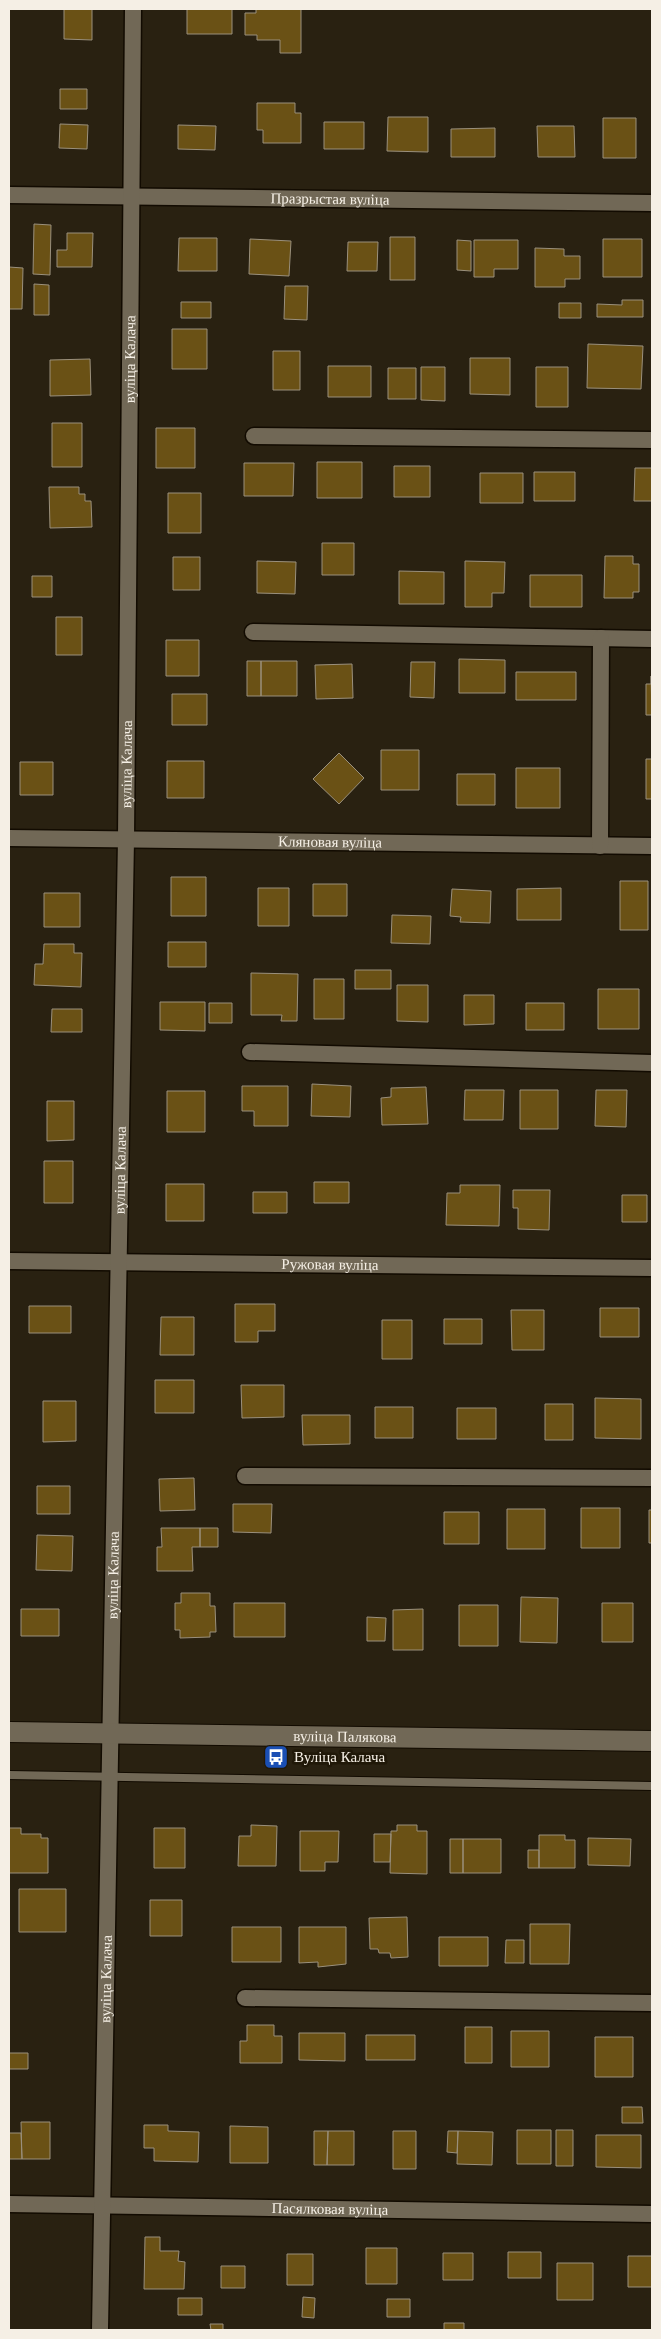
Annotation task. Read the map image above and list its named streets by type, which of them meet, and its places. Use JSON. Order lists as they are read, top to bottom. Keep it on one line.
{"streets":{"street":["Празрыстая вуліца","вуліца Калача","Кляновая вуліца","Ружовая вуліца","вуліца Палякова","Пасялковая вуліца"]},"crossings":[["Празрыстая вуліца","вуліца Калача"],["вуліца Калача","Кляновая вуліца"],["вуліца Калача","Ружовая вуліца"],["вуліца Калача","вуліца Палякова"],["вуліца Калача","Пасялковая вуліца"]],"places":{"bus stop":["Вуліца Калача"]}}
